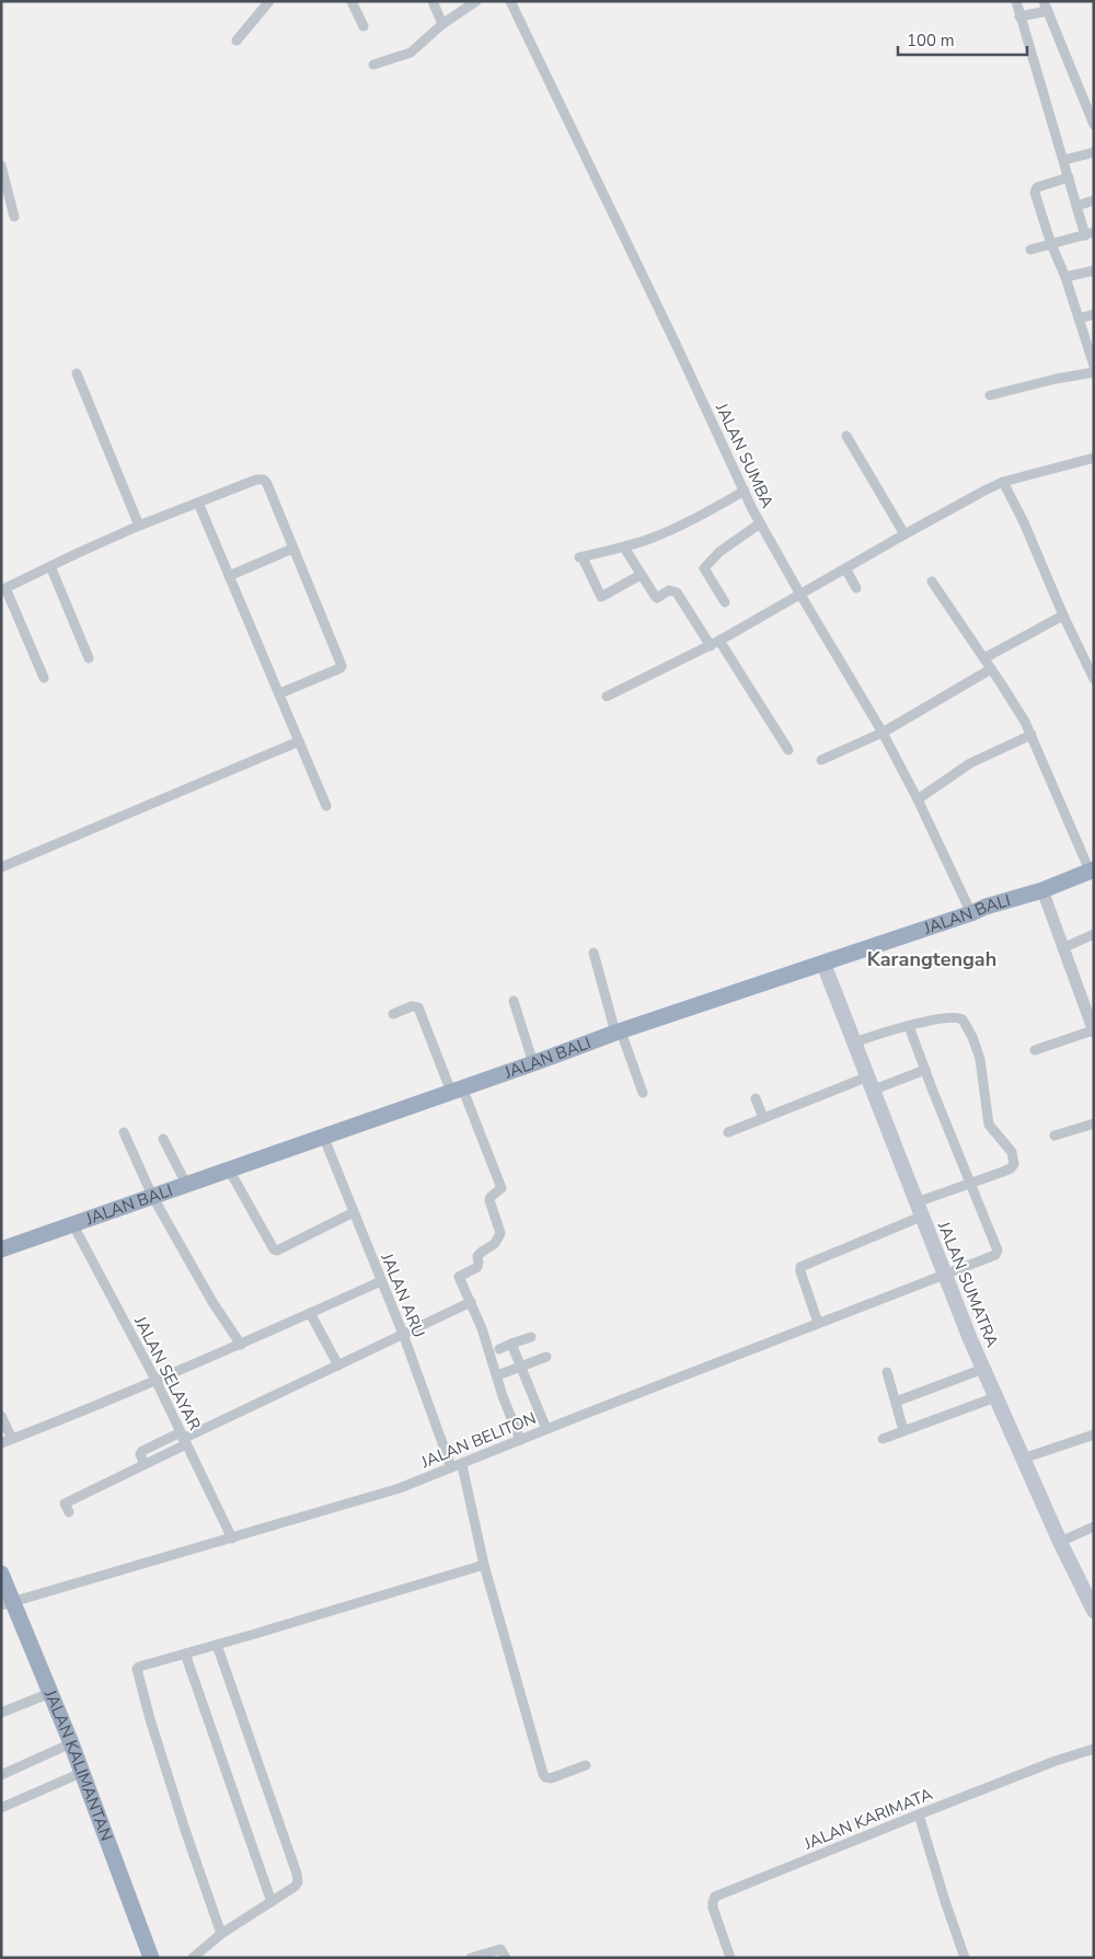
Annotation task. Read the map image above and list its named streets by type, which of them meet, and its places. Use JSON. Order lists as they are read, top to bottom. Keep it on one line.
{"streets":{"highway":["JALAN BALI","JALAN KALIMANTAN"],"main road":["JALAN SUMATRA"],"street":["JALAN SUMBA","JALAN ARU","JALAN SELAYAR","JALAN BELITON","JALAN KARIMATA"]},"crossings":[["JALAN SUMBA","JALAN BALI"],["JALAN BALI","JALAN SUMATRA"],["JALAN BALI","JALAN ARU"],["JALAN BALI","JALAN SELAYAR"],["JALAN SUMATRA","JALAN BELITON"],["JALAN ARU","JALAN BELITON"],["JALAN SELAYAR","JALAN BELITON"],["JALAN BELITON","JALAN KALIMANTAN"]],"districts":["Karangtengah"],"scale_bar":"100 m"}
